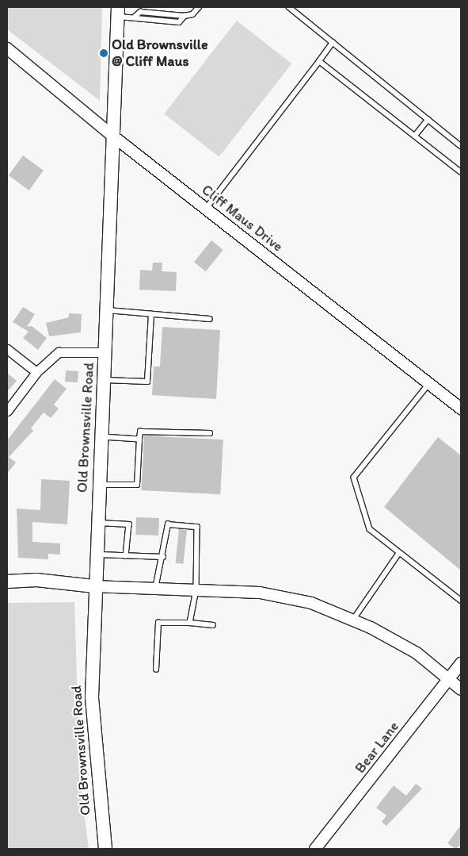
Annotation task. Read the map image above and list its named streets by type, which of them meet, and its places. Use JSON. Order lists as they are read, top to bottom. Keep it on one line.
{"streets":{"main road":["Old Brownsville Road"],"street":["Cliff Maus Drive","Bear Lane"]},"crossings":[["Cliff Maus Drive","Old Brownsville Road"]],"places":["Old Brownsville @ Cliff Maus"]}
